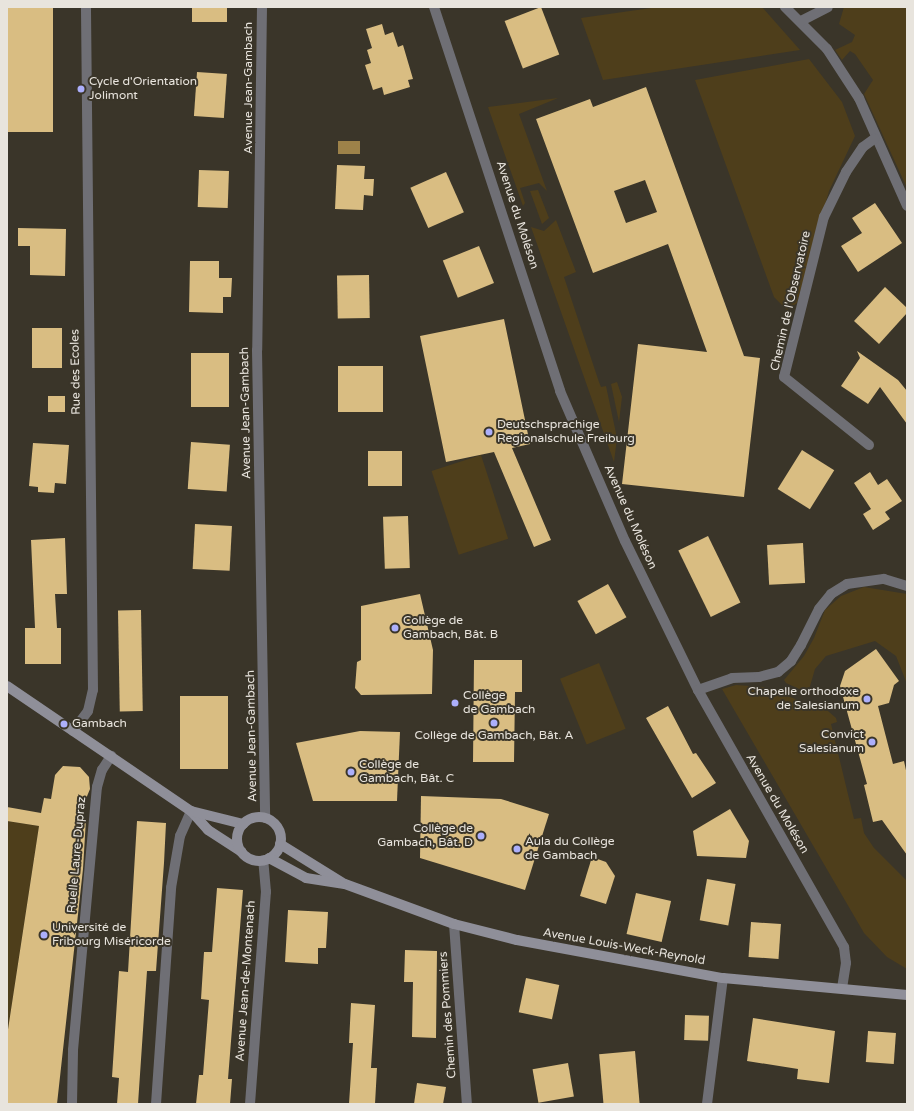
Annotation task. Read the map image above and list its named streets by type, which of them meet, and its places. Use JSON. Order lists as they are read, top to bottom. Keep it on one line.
{"streets":{"main road":["Avenue Louis-Weck-Reynold"],"street":["Avenue Jean-Gambach","Avenue du Moléson","Chemin de l'Observatoire","Rue des Ecoles","Ruelle Laure-Dupraz","Avenue Jean-de-Montenach","Chemin des Pommiers"]},"crossings":[["Avenue Jean-Gambach","Avenue Louis-Weck-Reynold"],["Avenue Jean-Gambach","Avenue Jean-de-Montenach"],["Avenue du Moléson","Avenue Louis-Weck-Reynold"],["Avenue Louis-Weck-Reynold","Avenue Jean-de-Montenach"],["Avenue Louis-Weck-Reynold","Chemin des Pommiers"]],"places":["Cycle d'Orientation Jolimont","Deutschsprachige Regionalschule Freiburg","Collège de Gambach, Bât. B","Chapelle orthodoxe de Salesianum","Collège de Gambach","Collège de Gambach, Bât. A","Gambach","Convict Salesianum","Collège de Gambach, Bât. C","Collège de Gambach, Bât. D","Aula du Collège de Gambach","Université de Fribourg Miséricorde"]}
